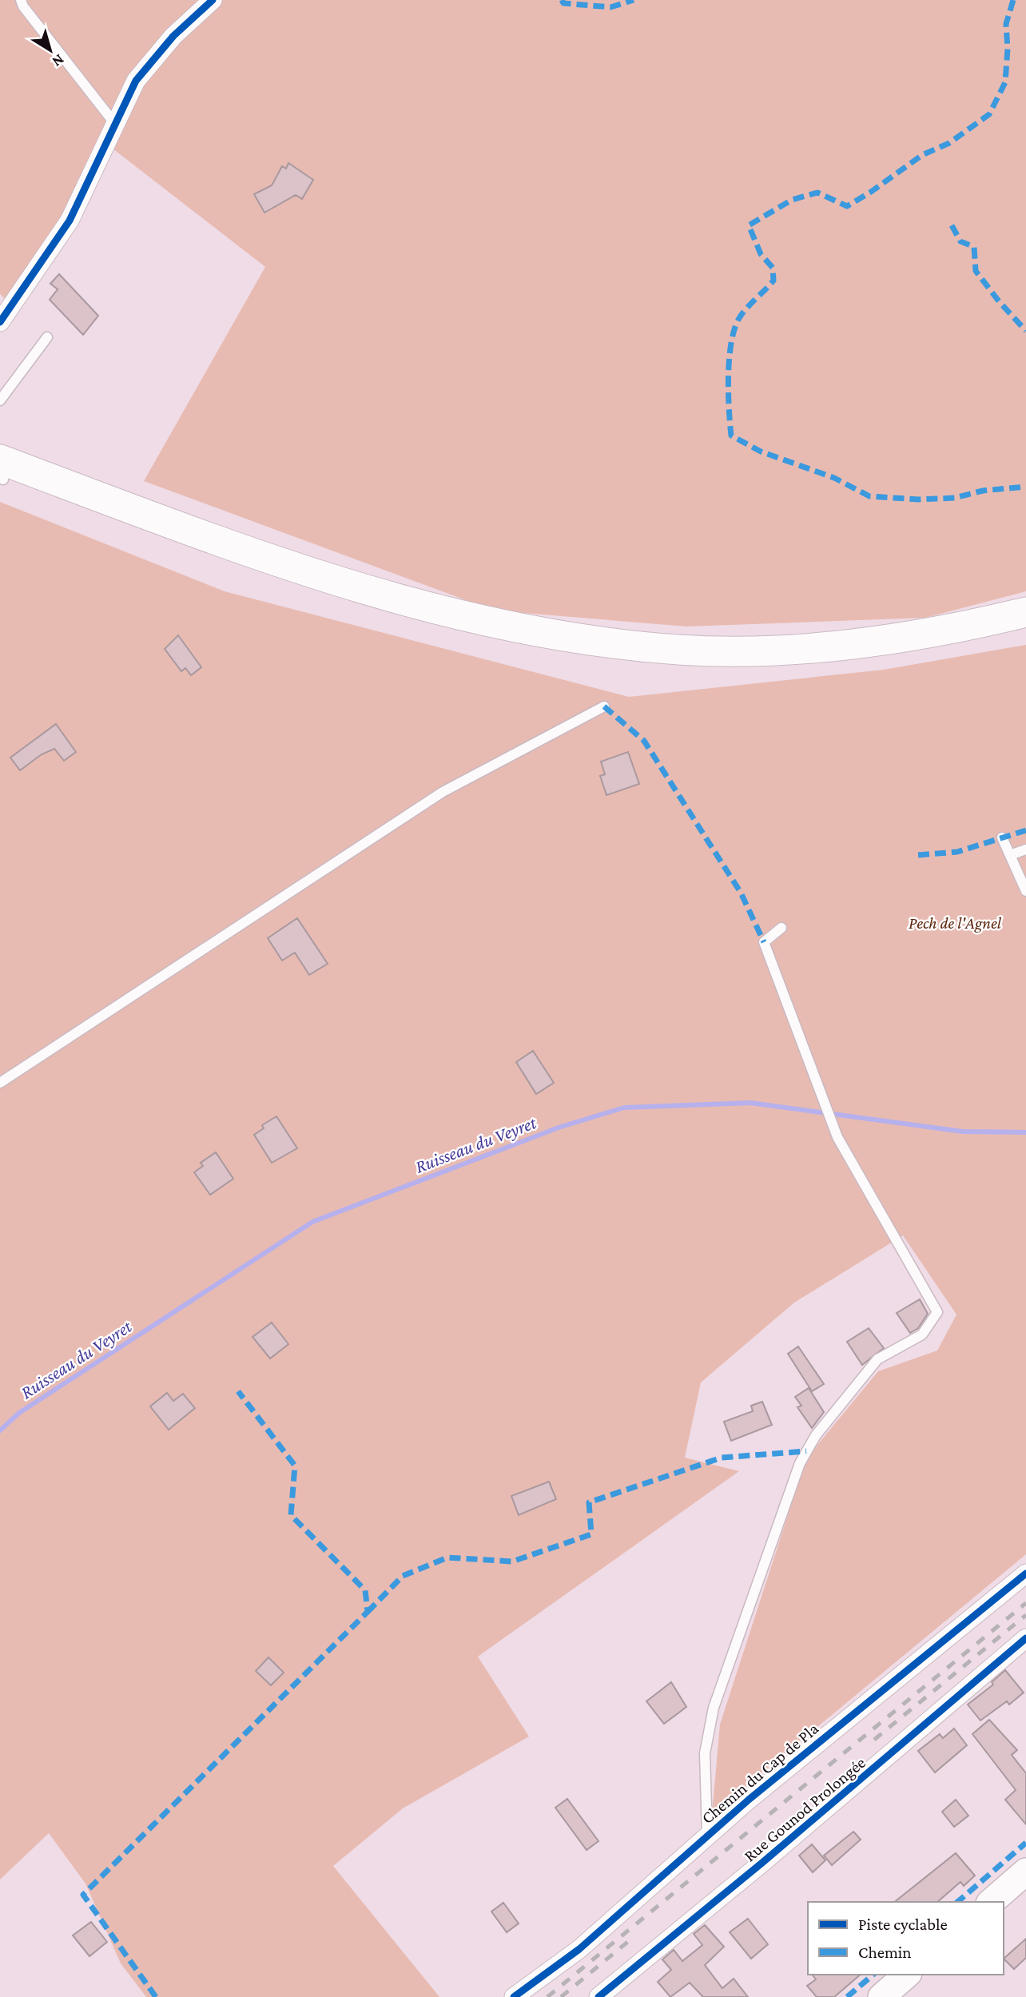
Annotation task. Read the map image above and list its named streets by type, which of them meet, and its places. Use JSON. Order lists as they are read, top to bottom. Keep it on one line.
{"streets":{"street":["Chemin du Cap de Pla","Rue Gounod Prolongée"]},"water":["Ruisseau du Veyret"],"parks":["Pech de l'Agnel"],"legend":["Piste cyclable","Chemin"],"north":"bottom right"}
